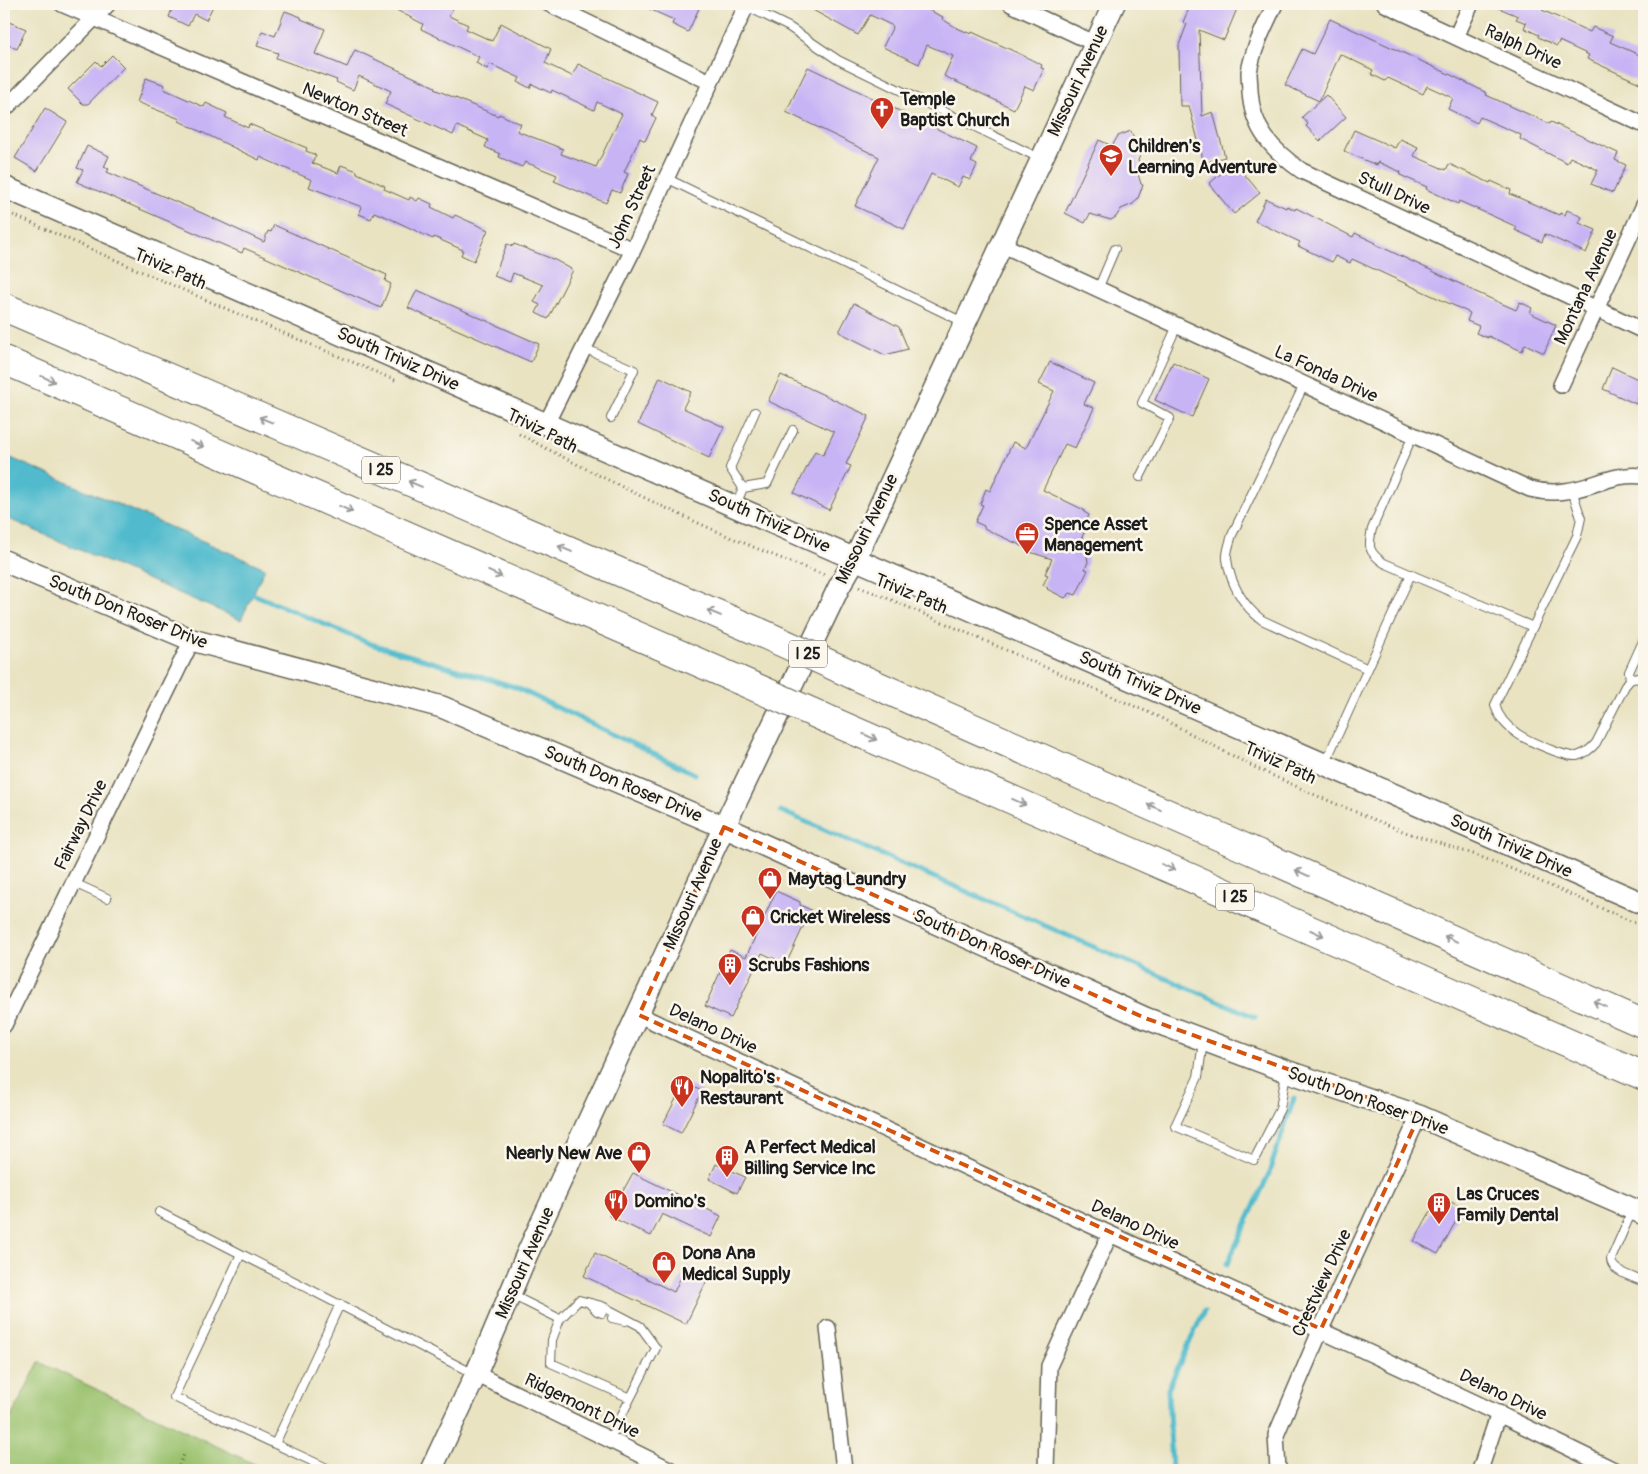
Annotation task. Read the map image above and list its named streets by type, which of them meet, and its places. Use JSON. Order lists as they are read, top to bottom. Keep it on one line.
{"streets":{"highway":["I 25"],"street":["Ralph Drive","Missouri Avenue","Newton Street","Stull Drive","John Street","Montana Avenue","South Triviz Drive","La Fonda Drive","South Don Roser Drive","Fairway Drive","Delano Drive","Crestview Drive","Ridgemont Drive"],"path":["Triviz Path"]},"crossings":[["Missouri Avenue","Triviz Path"],["Missouri Avenue","South Triviz Drive"],["Missouri Avenue","La Fonda Drive"],["Missouri Avenue","South Don Roser Drive"],["Missouri Avenue","Delano Drive"],["Missouri Avenue","Ridgemont Drive"],["Newton Street","John Street"],["Stull Drive","Montana Avenue"],["John Street","South Triviz Drive"],["South Don Roser Drive","Fairway Drive"],["South Don Roser Drive","Crestview Drive"],["Delano Drive","Crestview Drive"]],"places":{"church":["Temple Baptist Church"],"school or university":["Children's Learning Adventure"],"office":["Spence Asset Management"],"shop":["Maytag Laundry","Cricket Wireless","Nearly New Ave","Dona Ana Medical Supply"],"building":["Scrubs Fashions","A Perfect Medical Billing Service Inc","Las Cruces Family Dental"],"restaurant":["Nopalito's Restaurant","Domino's"]}}
